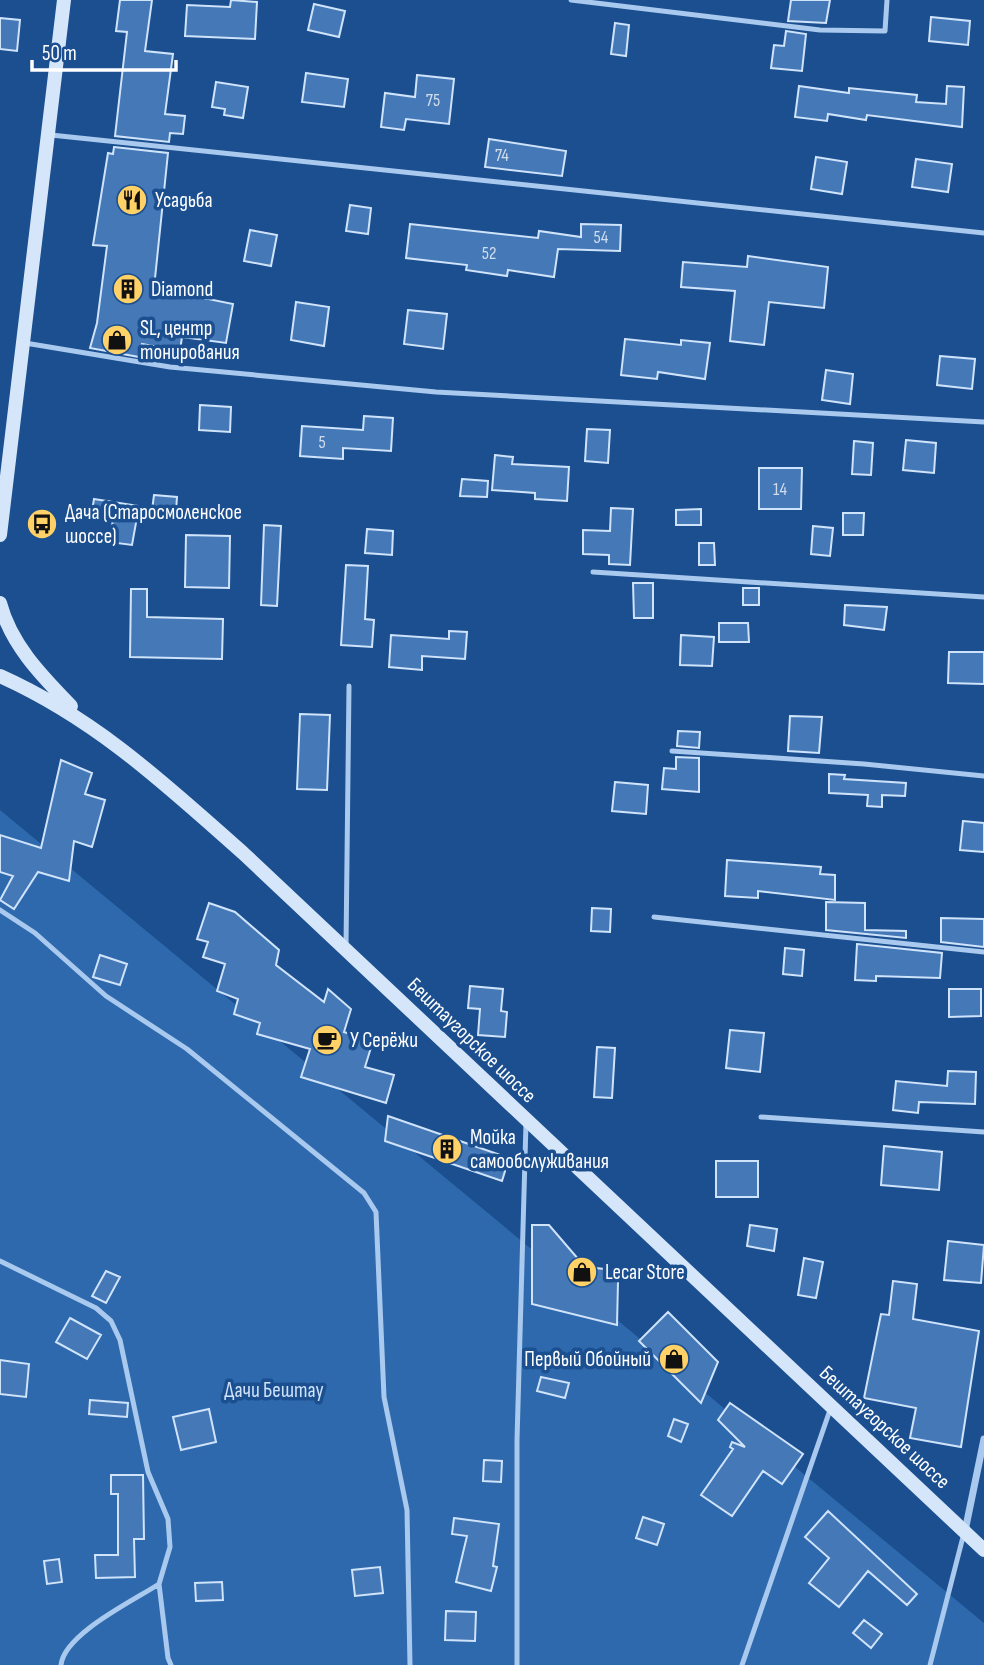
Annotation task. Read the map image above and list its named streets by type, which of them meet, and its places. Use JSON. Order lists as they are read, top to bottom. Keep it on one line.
{"streets":{"main road":["Бештаугорское шоссе"]},"parks":["Дачи Бештау"],"places":{"restaurant":["Усадьба"],"building":["Diamond","Мойка самообслуживания"],"shop":["SL, центр тонирования","Lecar Store","Первый Обойный"],"bus stop":["Дача (Старосмоленское шоссе)"],"cafe":["У Серёжи"]},"house_numbers":["75","74","54","52","5","14"],"scale_bar":"50 m"}
